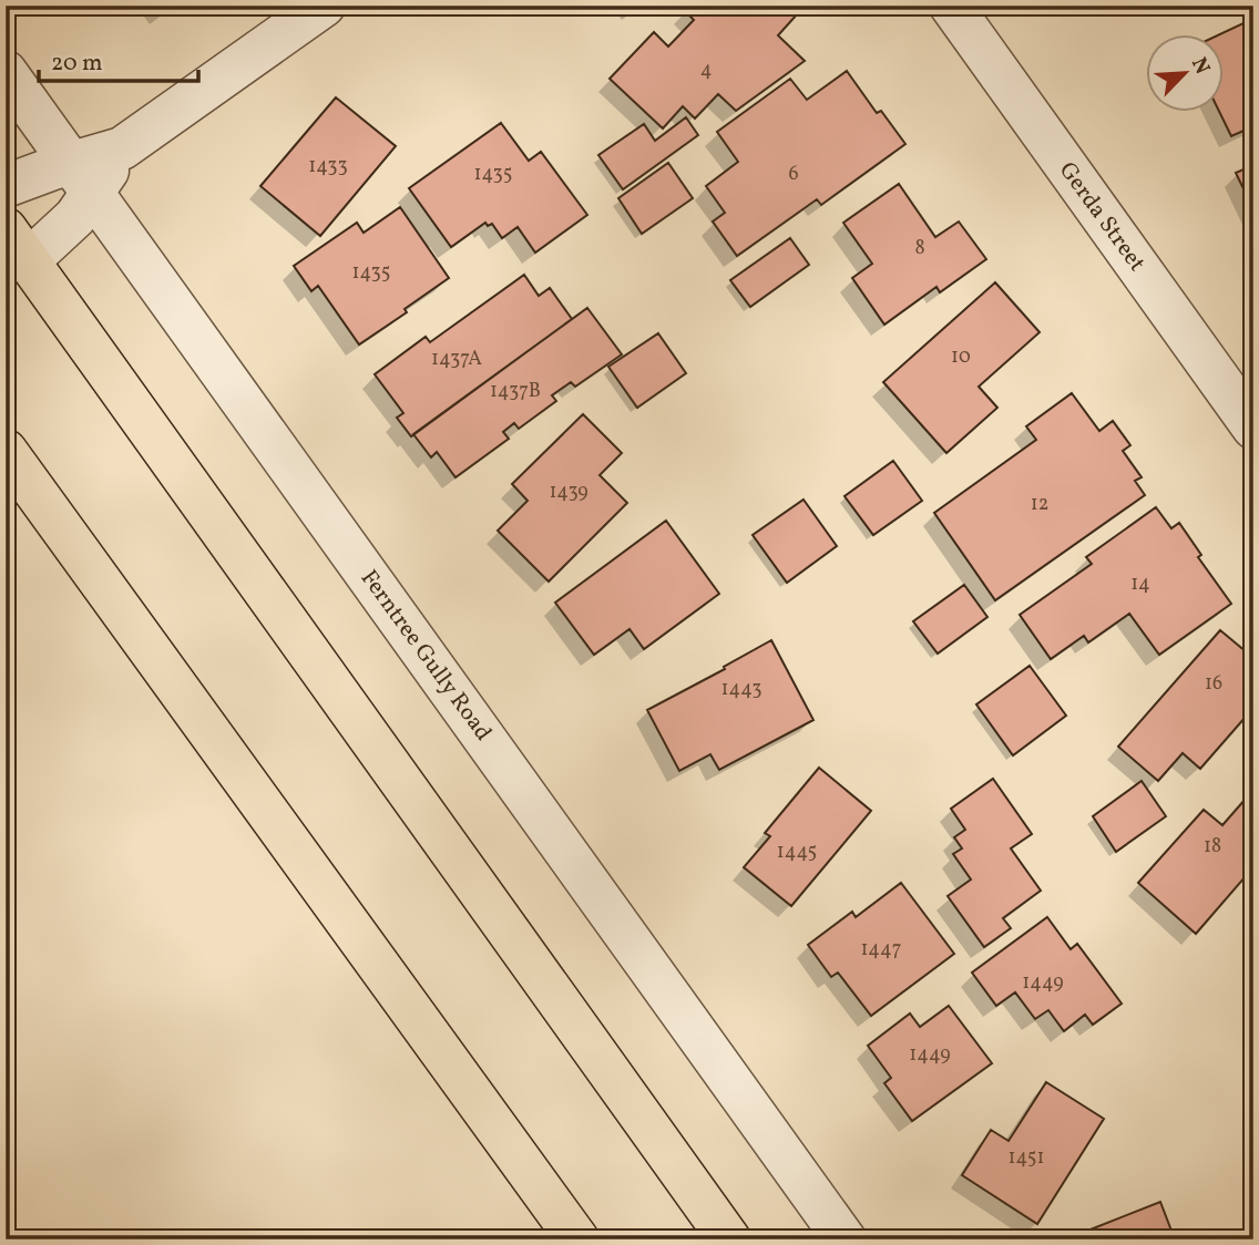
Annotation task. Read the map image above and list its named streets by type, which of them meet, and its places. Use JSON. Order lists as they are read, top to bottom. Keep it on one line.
{"streets":{"street":["Gerda Street","Ferntree Gully Road"]},"house_numbers":["4","1433","1435","6","8","1435","10","1437A","1437B","1439","12","14","16","1443","18","1445","1447","1449","1449","1451"],"scale_bar":"20 m","north":"top right"}
